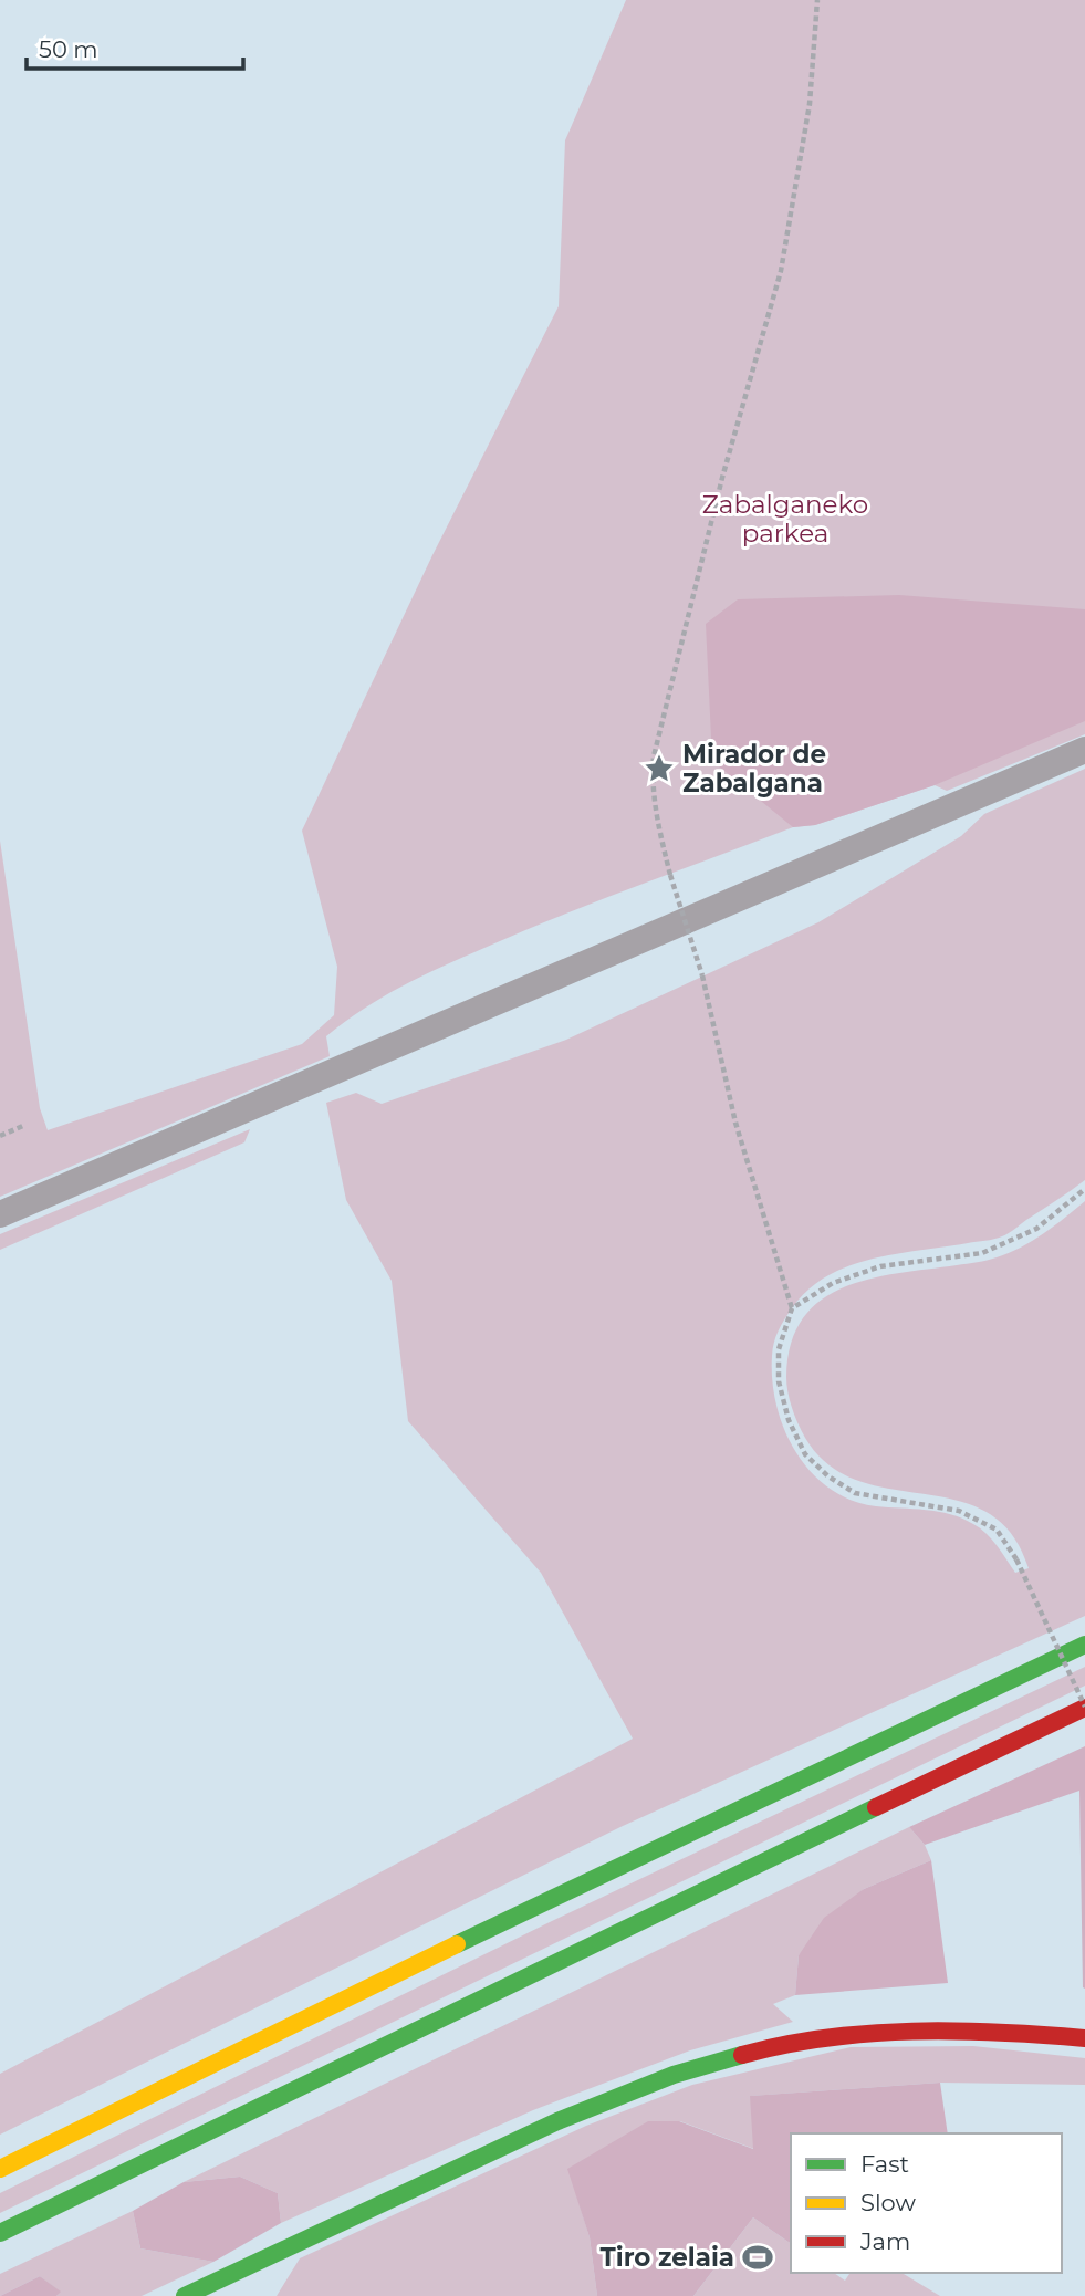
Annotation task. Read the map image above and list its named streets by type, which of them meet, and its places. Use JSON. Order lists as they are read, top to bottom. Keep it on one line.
{"parks":["Zabalganeko parkea"],"places":{"place":["Mirador de Zabalgana"],"sports":["Tiro zelaia"]},"legend":["Fast","Slow","Jam"],"scale_bar":"50 m"}
